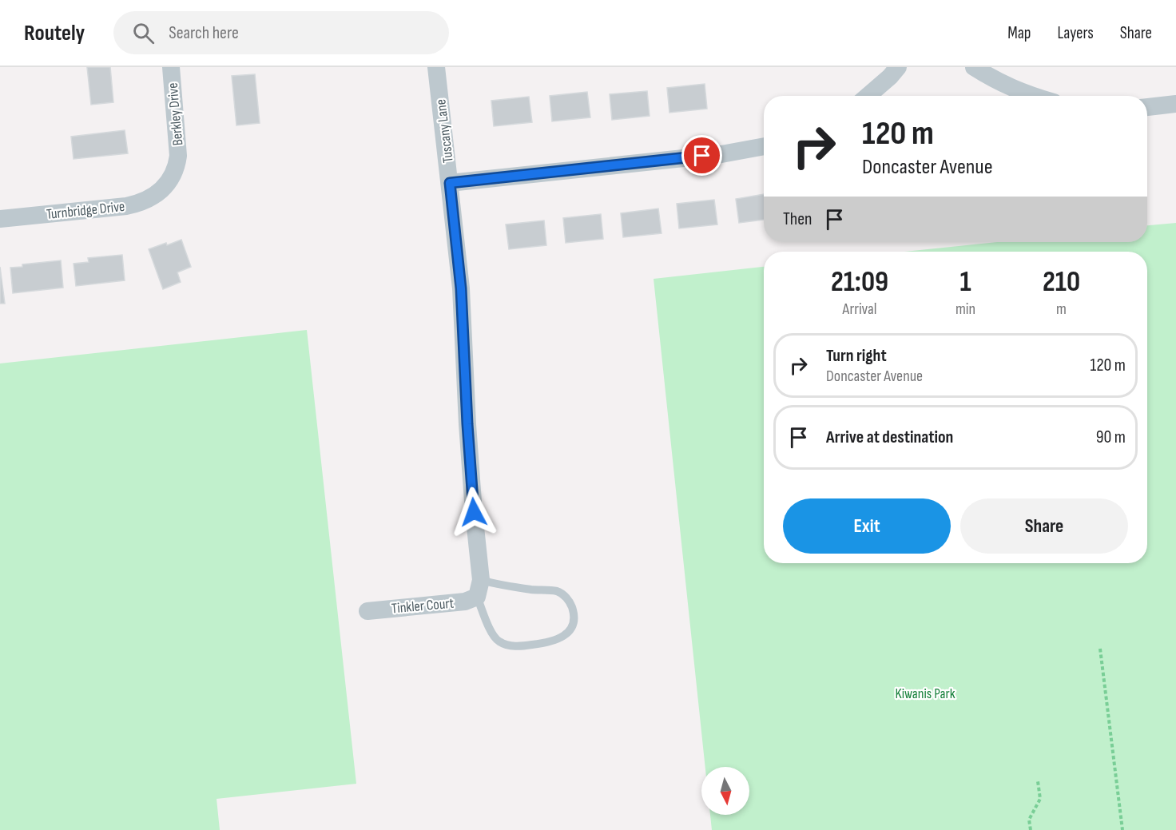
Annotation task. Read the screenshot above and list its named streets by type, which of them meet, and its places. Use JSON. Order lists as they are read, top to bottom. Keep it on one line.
{"streets":{"street":["Berkley Drive","Tuscany Lane","Turnbridge Drive","Tinkler Court"]},"crossings":[["Berkley Drive","Turnbridge Drive"],["Tuscany Lane","Tinkler Court"]],"parks":["Kiwanis Park"],"north":"bottom","page":{"header":"Routely","search":"Search here","nav":["Map","Layers","Share"],"turn":["120 m","Doncaster Avenue"],"then":"Then","eta":["21:09","Arrival","1","min","210","m"],"list":[{"name":"Turn right","note":"Doncaster Avenue","value":"120 m"},{"name":"Arrive at destination","value":"90 m"}],"buttons":["Exit","Share"]}}
